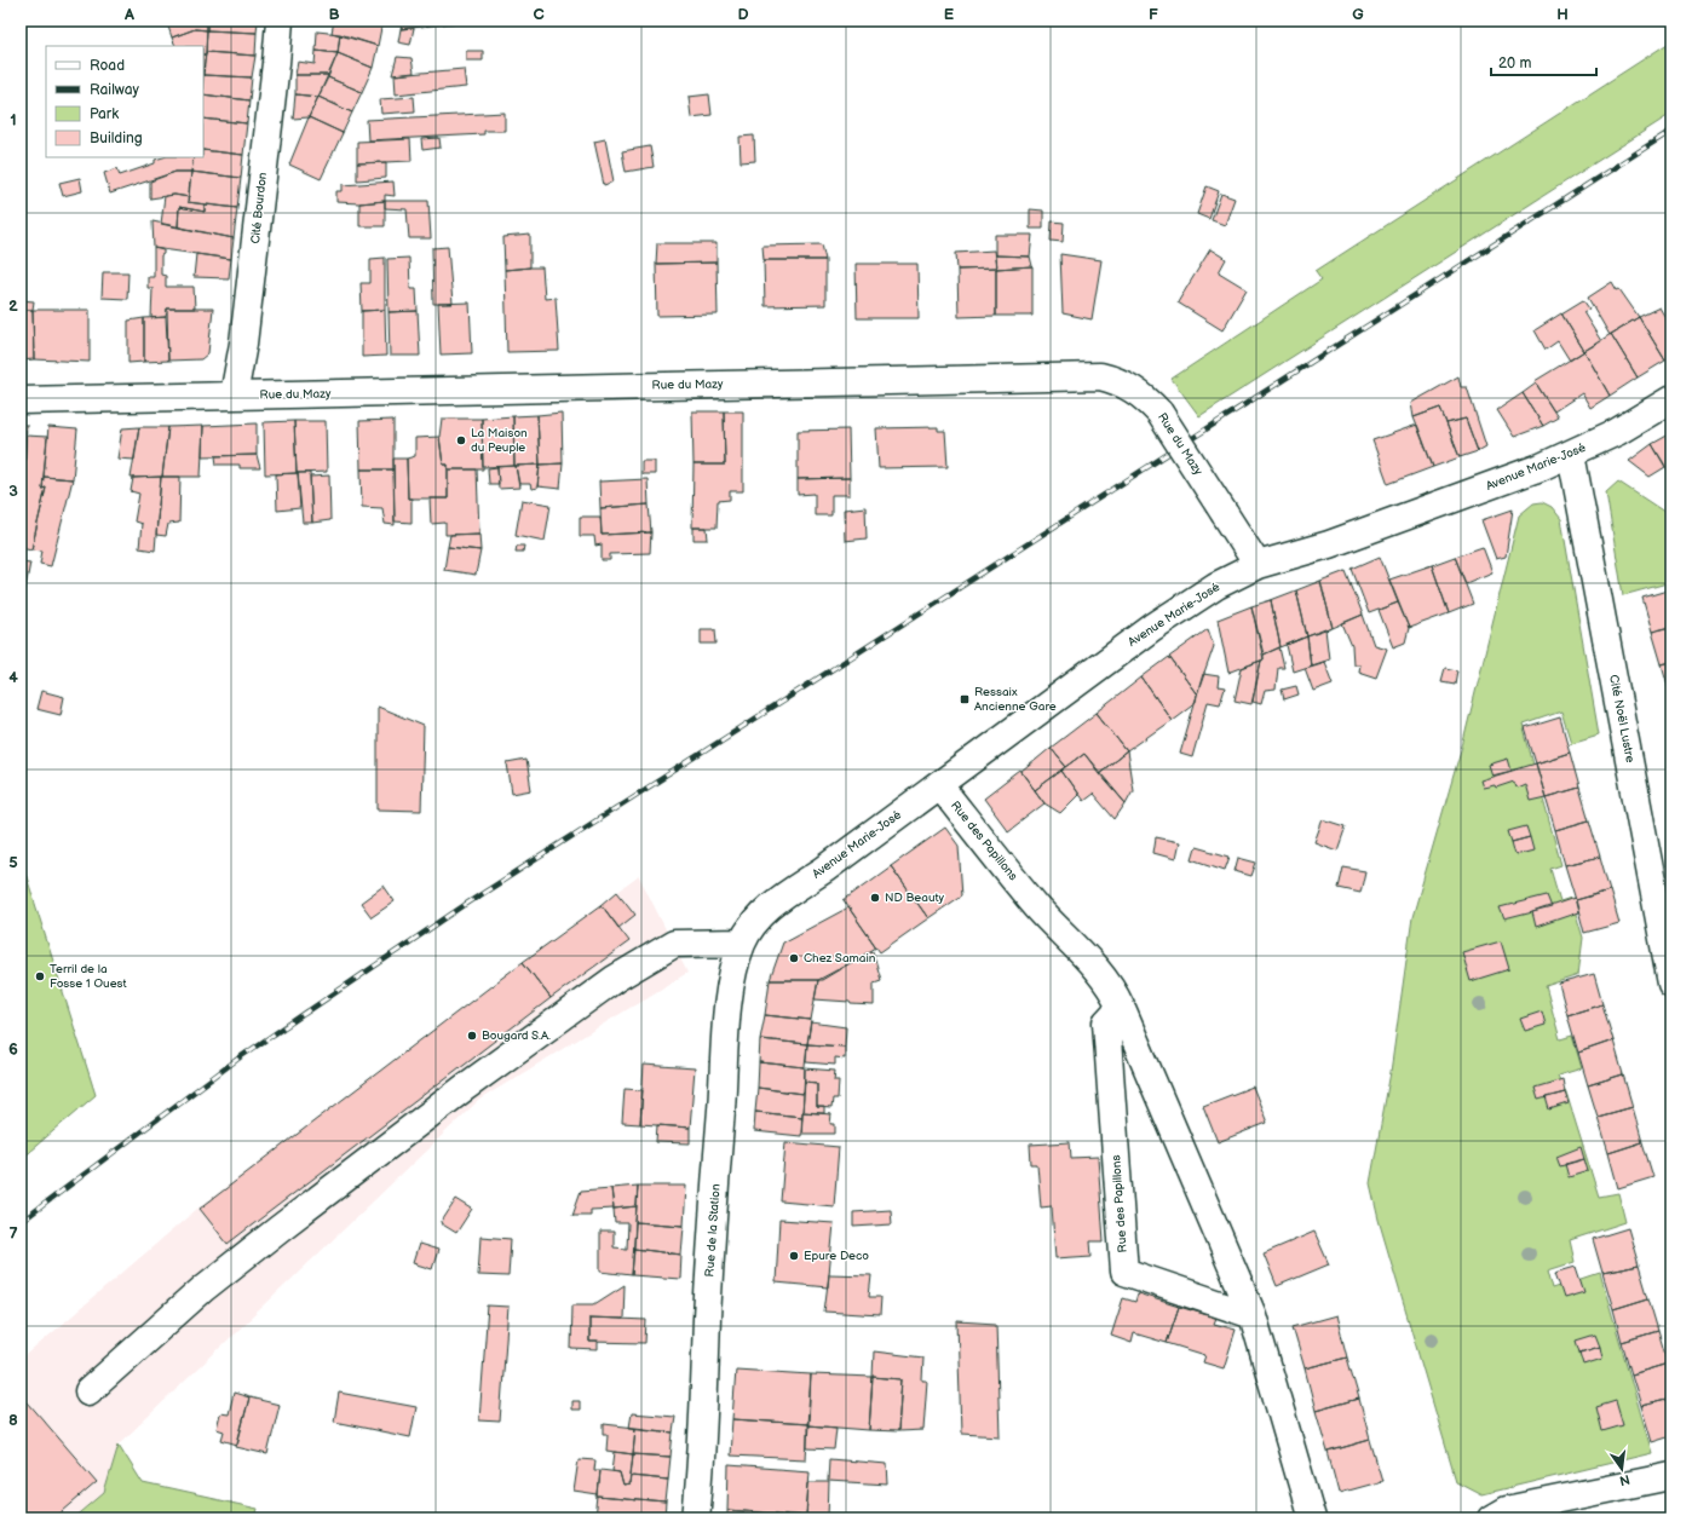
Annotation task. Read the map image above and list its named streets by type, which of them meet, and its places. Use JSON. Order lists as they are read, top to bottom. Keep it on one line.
{"streets":{"street":["Cité Bourdon","Rue du Mazy","Avenue Marie-José","Cité Noël Lustre","Rue des Papillons","Rue de la Station"]},"crossings":[["Cité Bourdon","Rue du Mazy"],["Rue du Mazy","Avenue Marie-José"],["Avenue Marie-José","Cité Noël Lustre"],["Avenue Marie-José","Rue des Papillons"],["Avenue Marie-José","Rue de la Station"]],"places":{"other":["La Maison du Peuple","ND Beauty","Chez Samain","Terril de la Fosse 1 Ouest","Bougard S.A.","Epure Deco"],"transit":["Ressaix Ancienne Gare"]},"legend":["Road","Railway","Park","Building"],"scale_bar":"20 m","north":"bottom","grid":{"columns":["A","B","C","D","E","F","G","H"],"rows":["1","2","3","4","5","6","7","8"]}}
